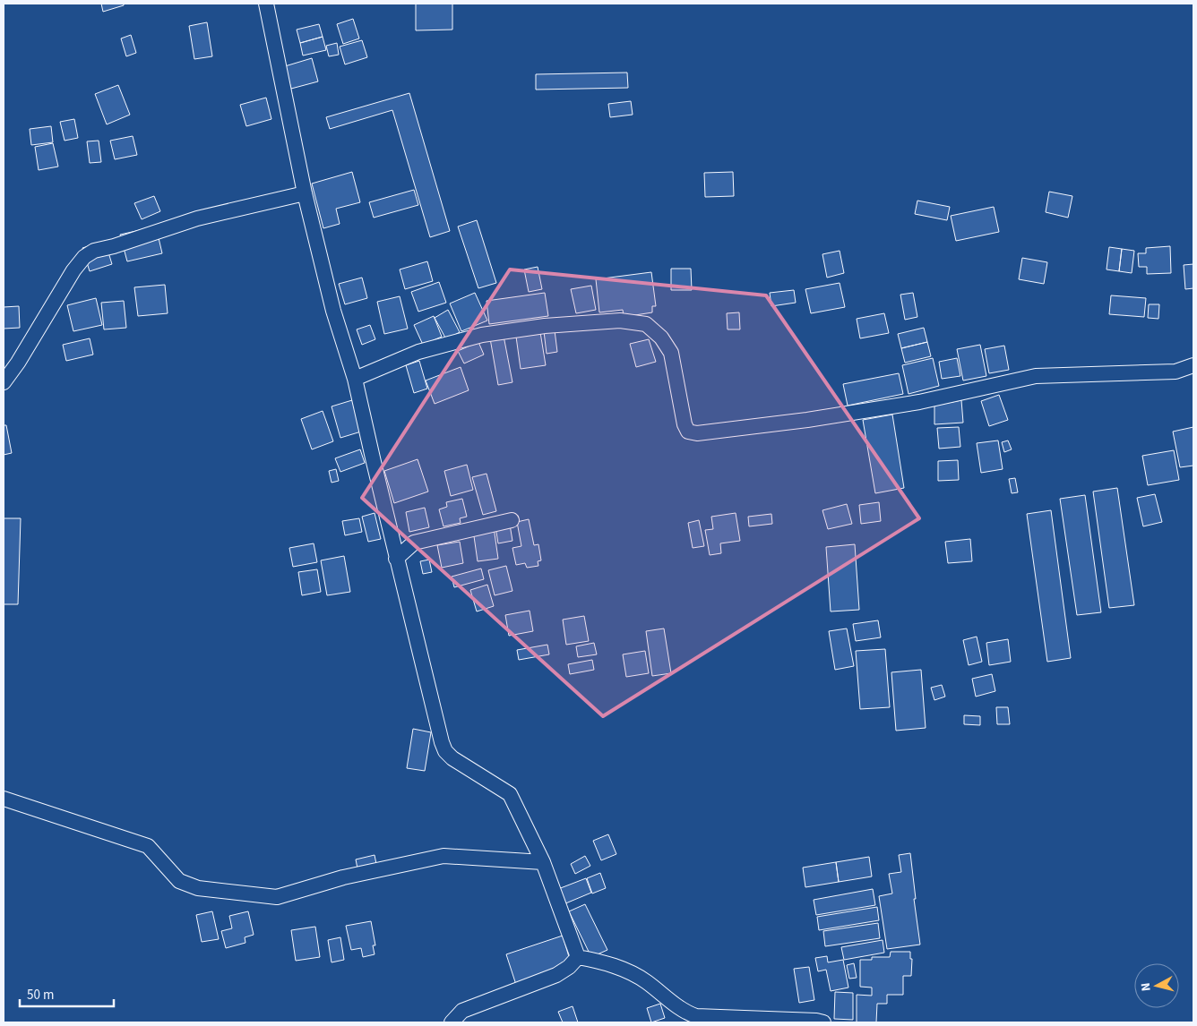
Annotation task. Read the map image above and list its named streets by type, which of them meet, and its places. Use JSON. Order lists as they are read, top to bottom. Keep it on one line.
{"scale_bar":"50 m","north":"left"}
